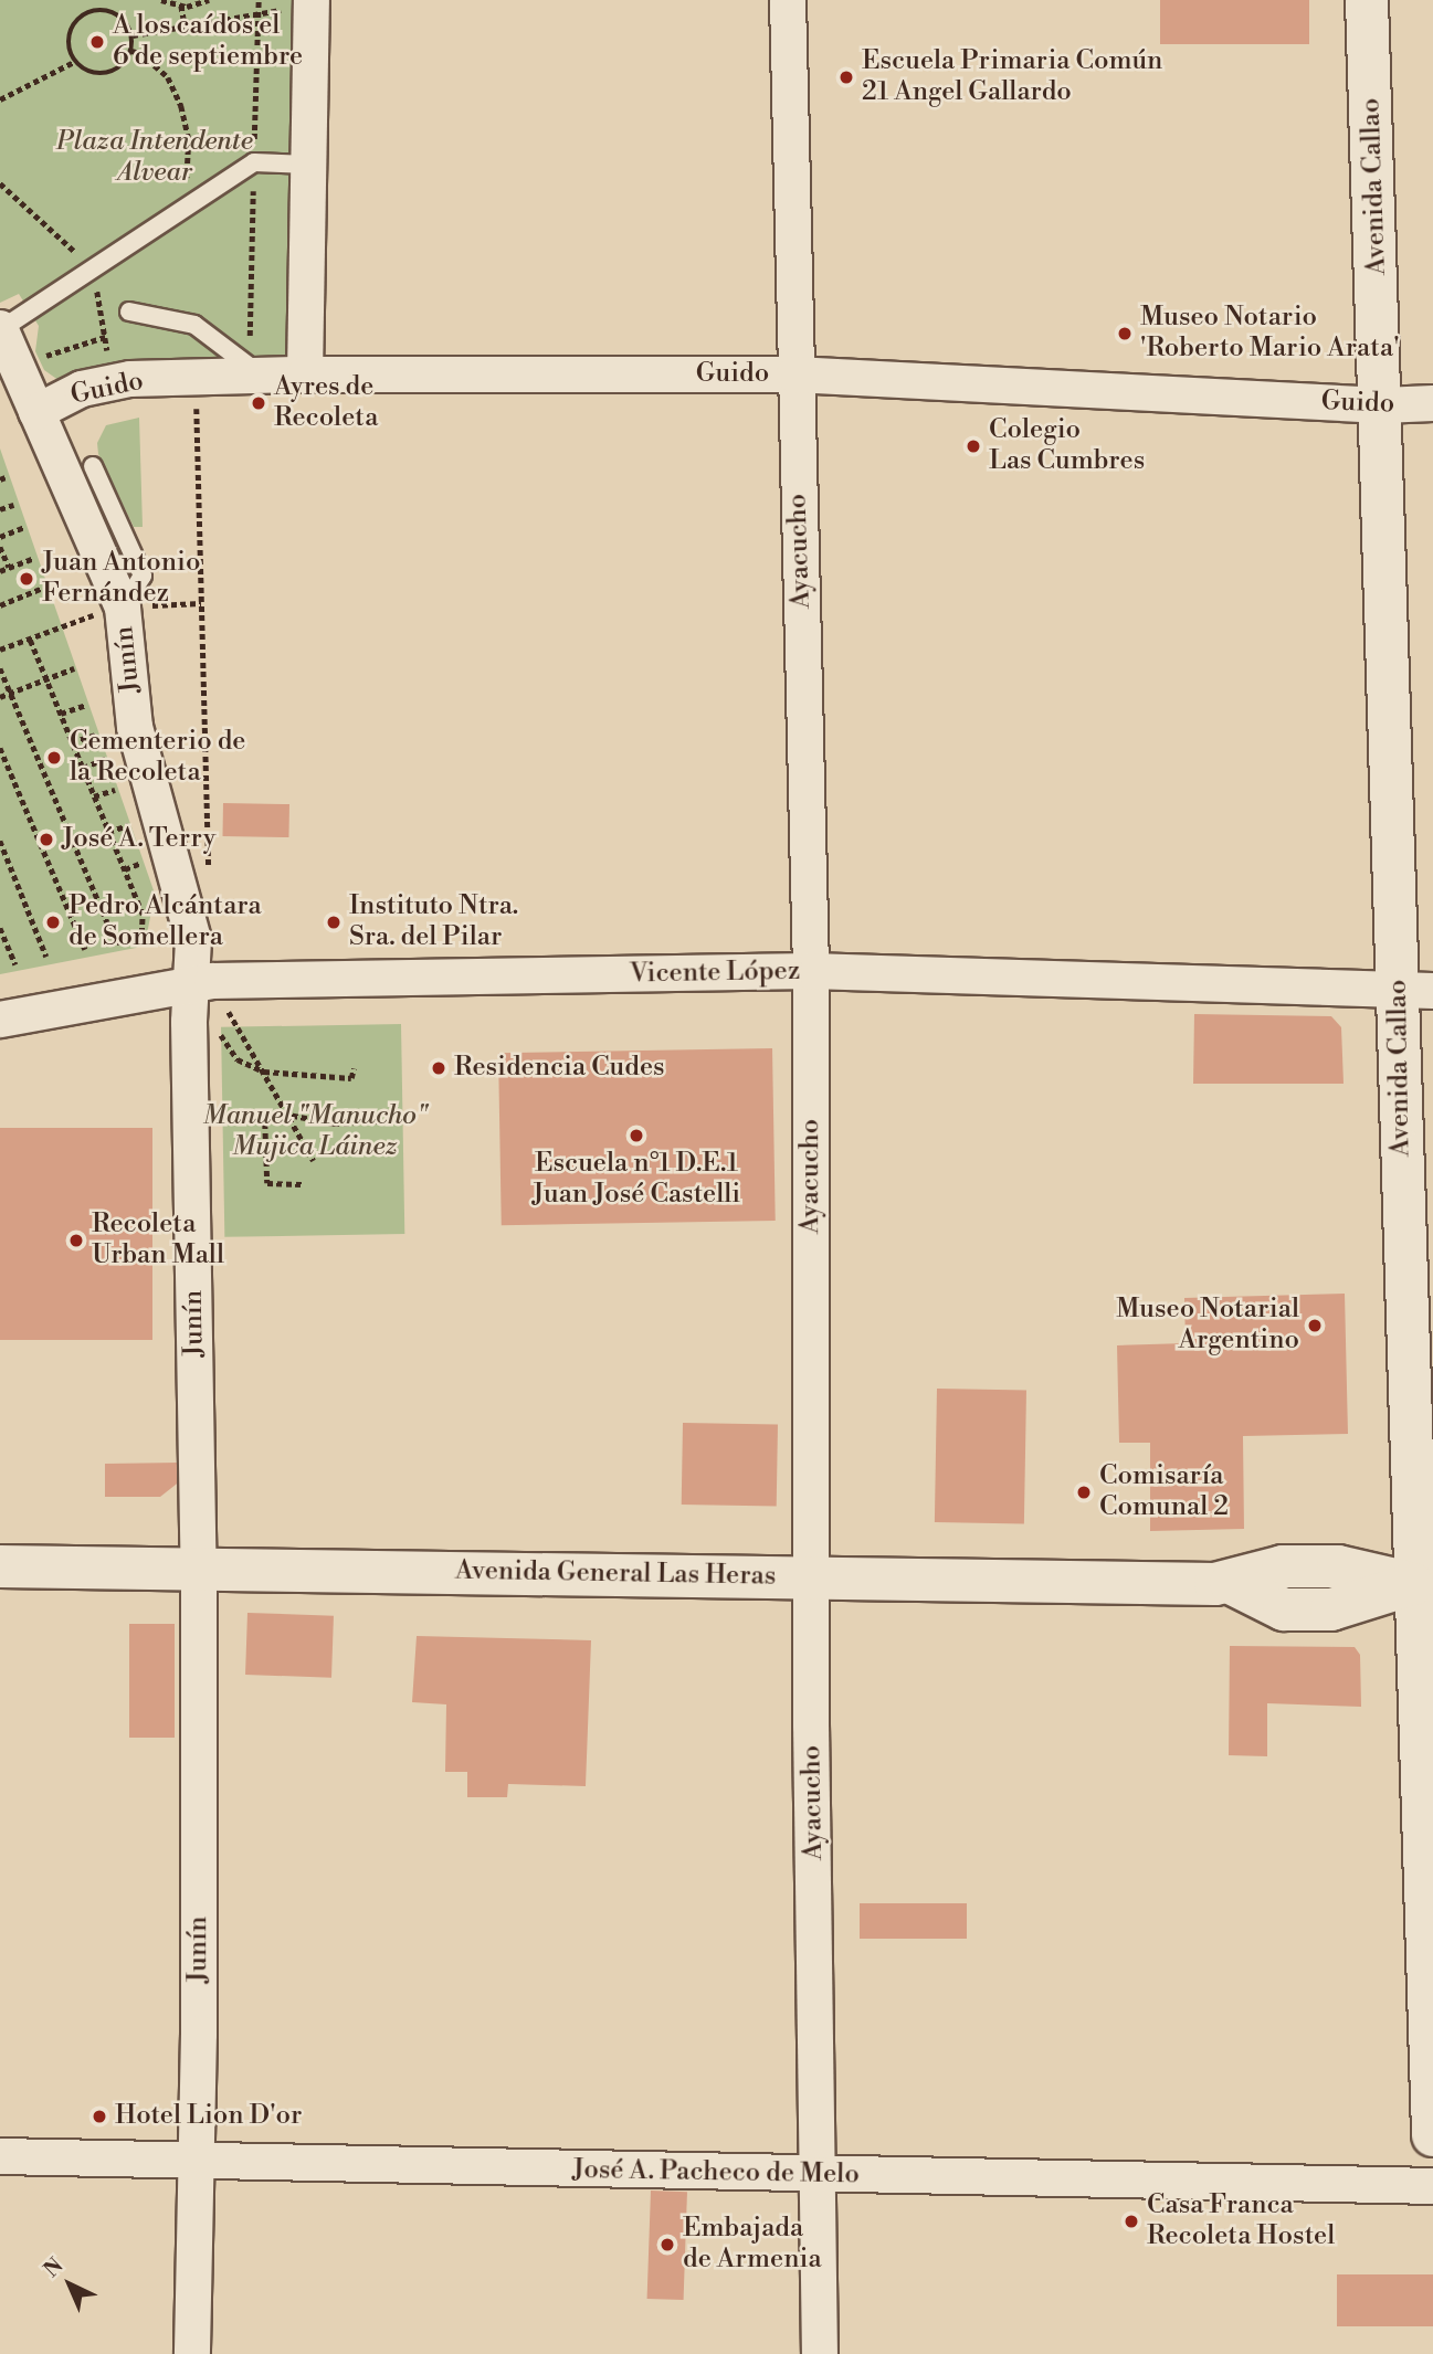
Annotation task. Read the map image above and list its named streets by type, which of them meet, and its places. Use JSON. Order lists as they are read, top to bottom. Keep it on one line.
{"streets":{"main road":["Avenida Callao","Avenida General Las Heras"],"street":["Guido","Ayacucho","Junín","Vicente López","José A. Pacheco de Melo"]},"crossings":[["Avenida Callao","Guido"],["Avenida Callao","Vicente López"],["Avenida Callao","Avenida General Las Heras"],["Guido","Ayacucho"],["Guido","Junín"],["Ayacucho","Vicente López"],["Ayacucho","Avenida General Las Heras"],["Ayacucho","José A. Pacheco de Melo"],["Junín","Vicente López"],["Junín","Avenida General Las Heras"],["Junín","José A. Pacheco de Melo"]],"parks":["Plaza Intendente Alvear","Manuel \"Manucho\" Mujica Láinez"],"places":["A los caídos el 6 de septiembre","Escuela Primaria Común 21 Angel Gallardo","Museo Notario 'Roberto Mario Arata'","Ayres de Recoleta","Colegio Las Cumbres","Juan Antonio Fernández","Cementerio de la Recoleta","José A. Terry","Pedro Alcántara de Somellera","Instituto Ntra. Sra. del Pilar","Residencia Cudes","Escuela n°1 D.E.1 Juan José Castelli","Recoleta Urban Mall","Museo Notarial Argentino","Comisaría Comunal 2","Hotel Lion D'or","Casa Franca Recoleta Hostel","Embajada de Armenia"],"north":"top left"}
